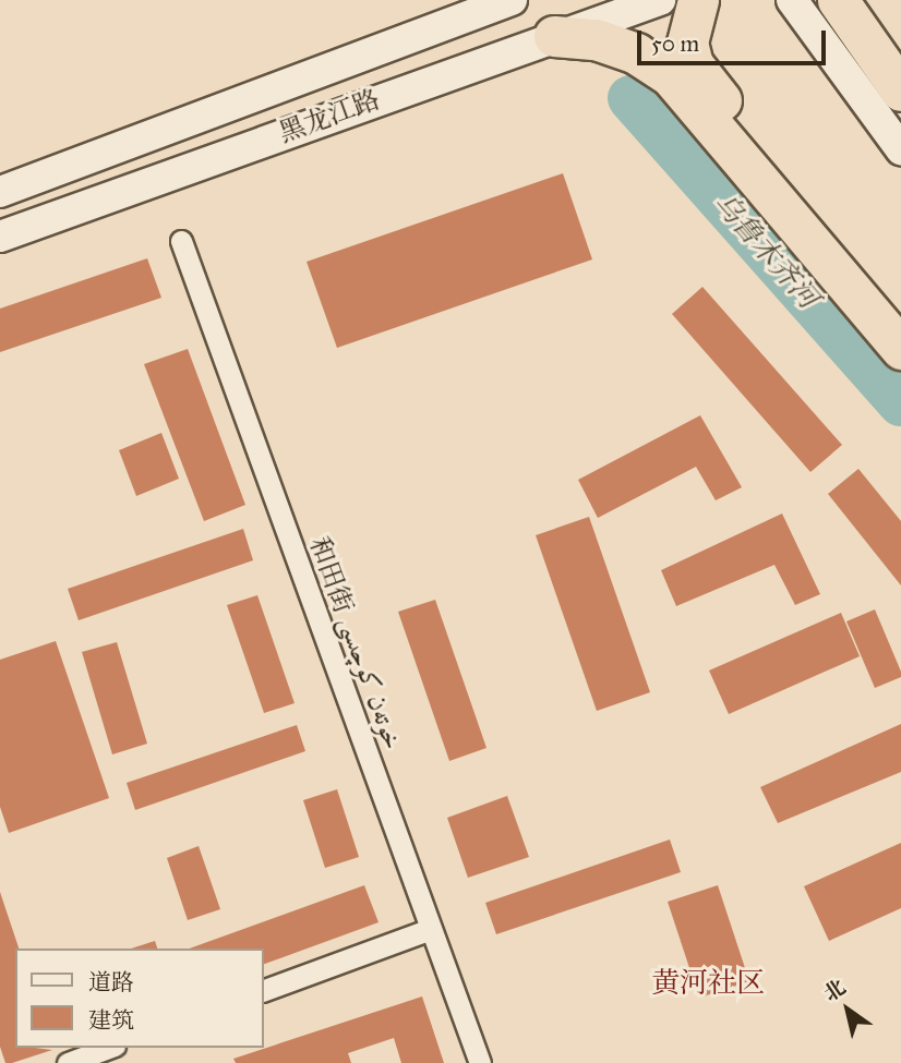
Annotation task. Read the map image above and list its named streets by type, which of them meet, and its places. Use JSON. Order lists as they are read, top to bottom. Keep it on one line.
{"streets":{"main road":["黑龙江路"],"street":["和田街 خوتەن كوچىسى"]},"districts":["黄河社区"],"water":["乌鲁木齐河"],"legend":["道路","建筑"],"scale_bar":"50 m","north":"top left"}
